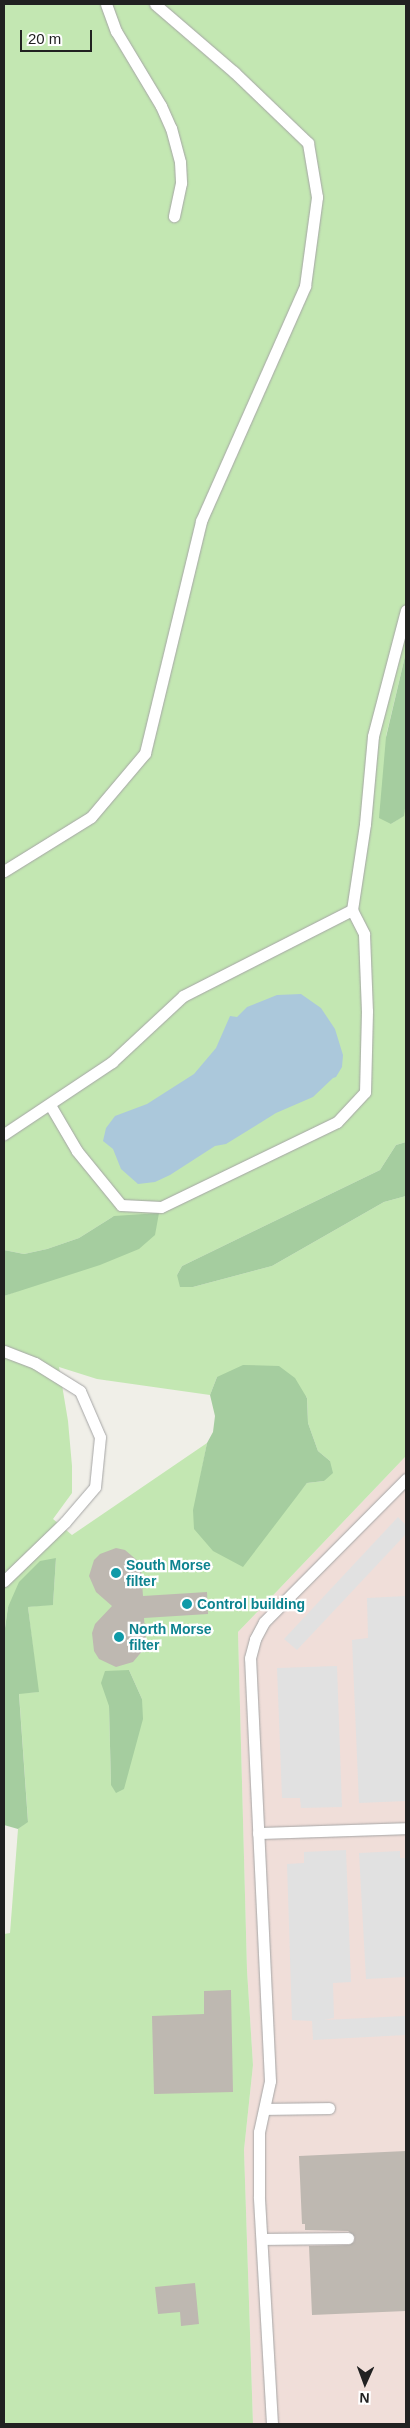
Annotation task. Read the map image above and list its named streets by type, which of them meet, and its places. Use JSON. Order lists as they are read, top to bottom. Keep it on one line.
{"places":["South Morse filter","Control building","North Morse filter"],"scale_bar":"20 m","north":"bottom"}
